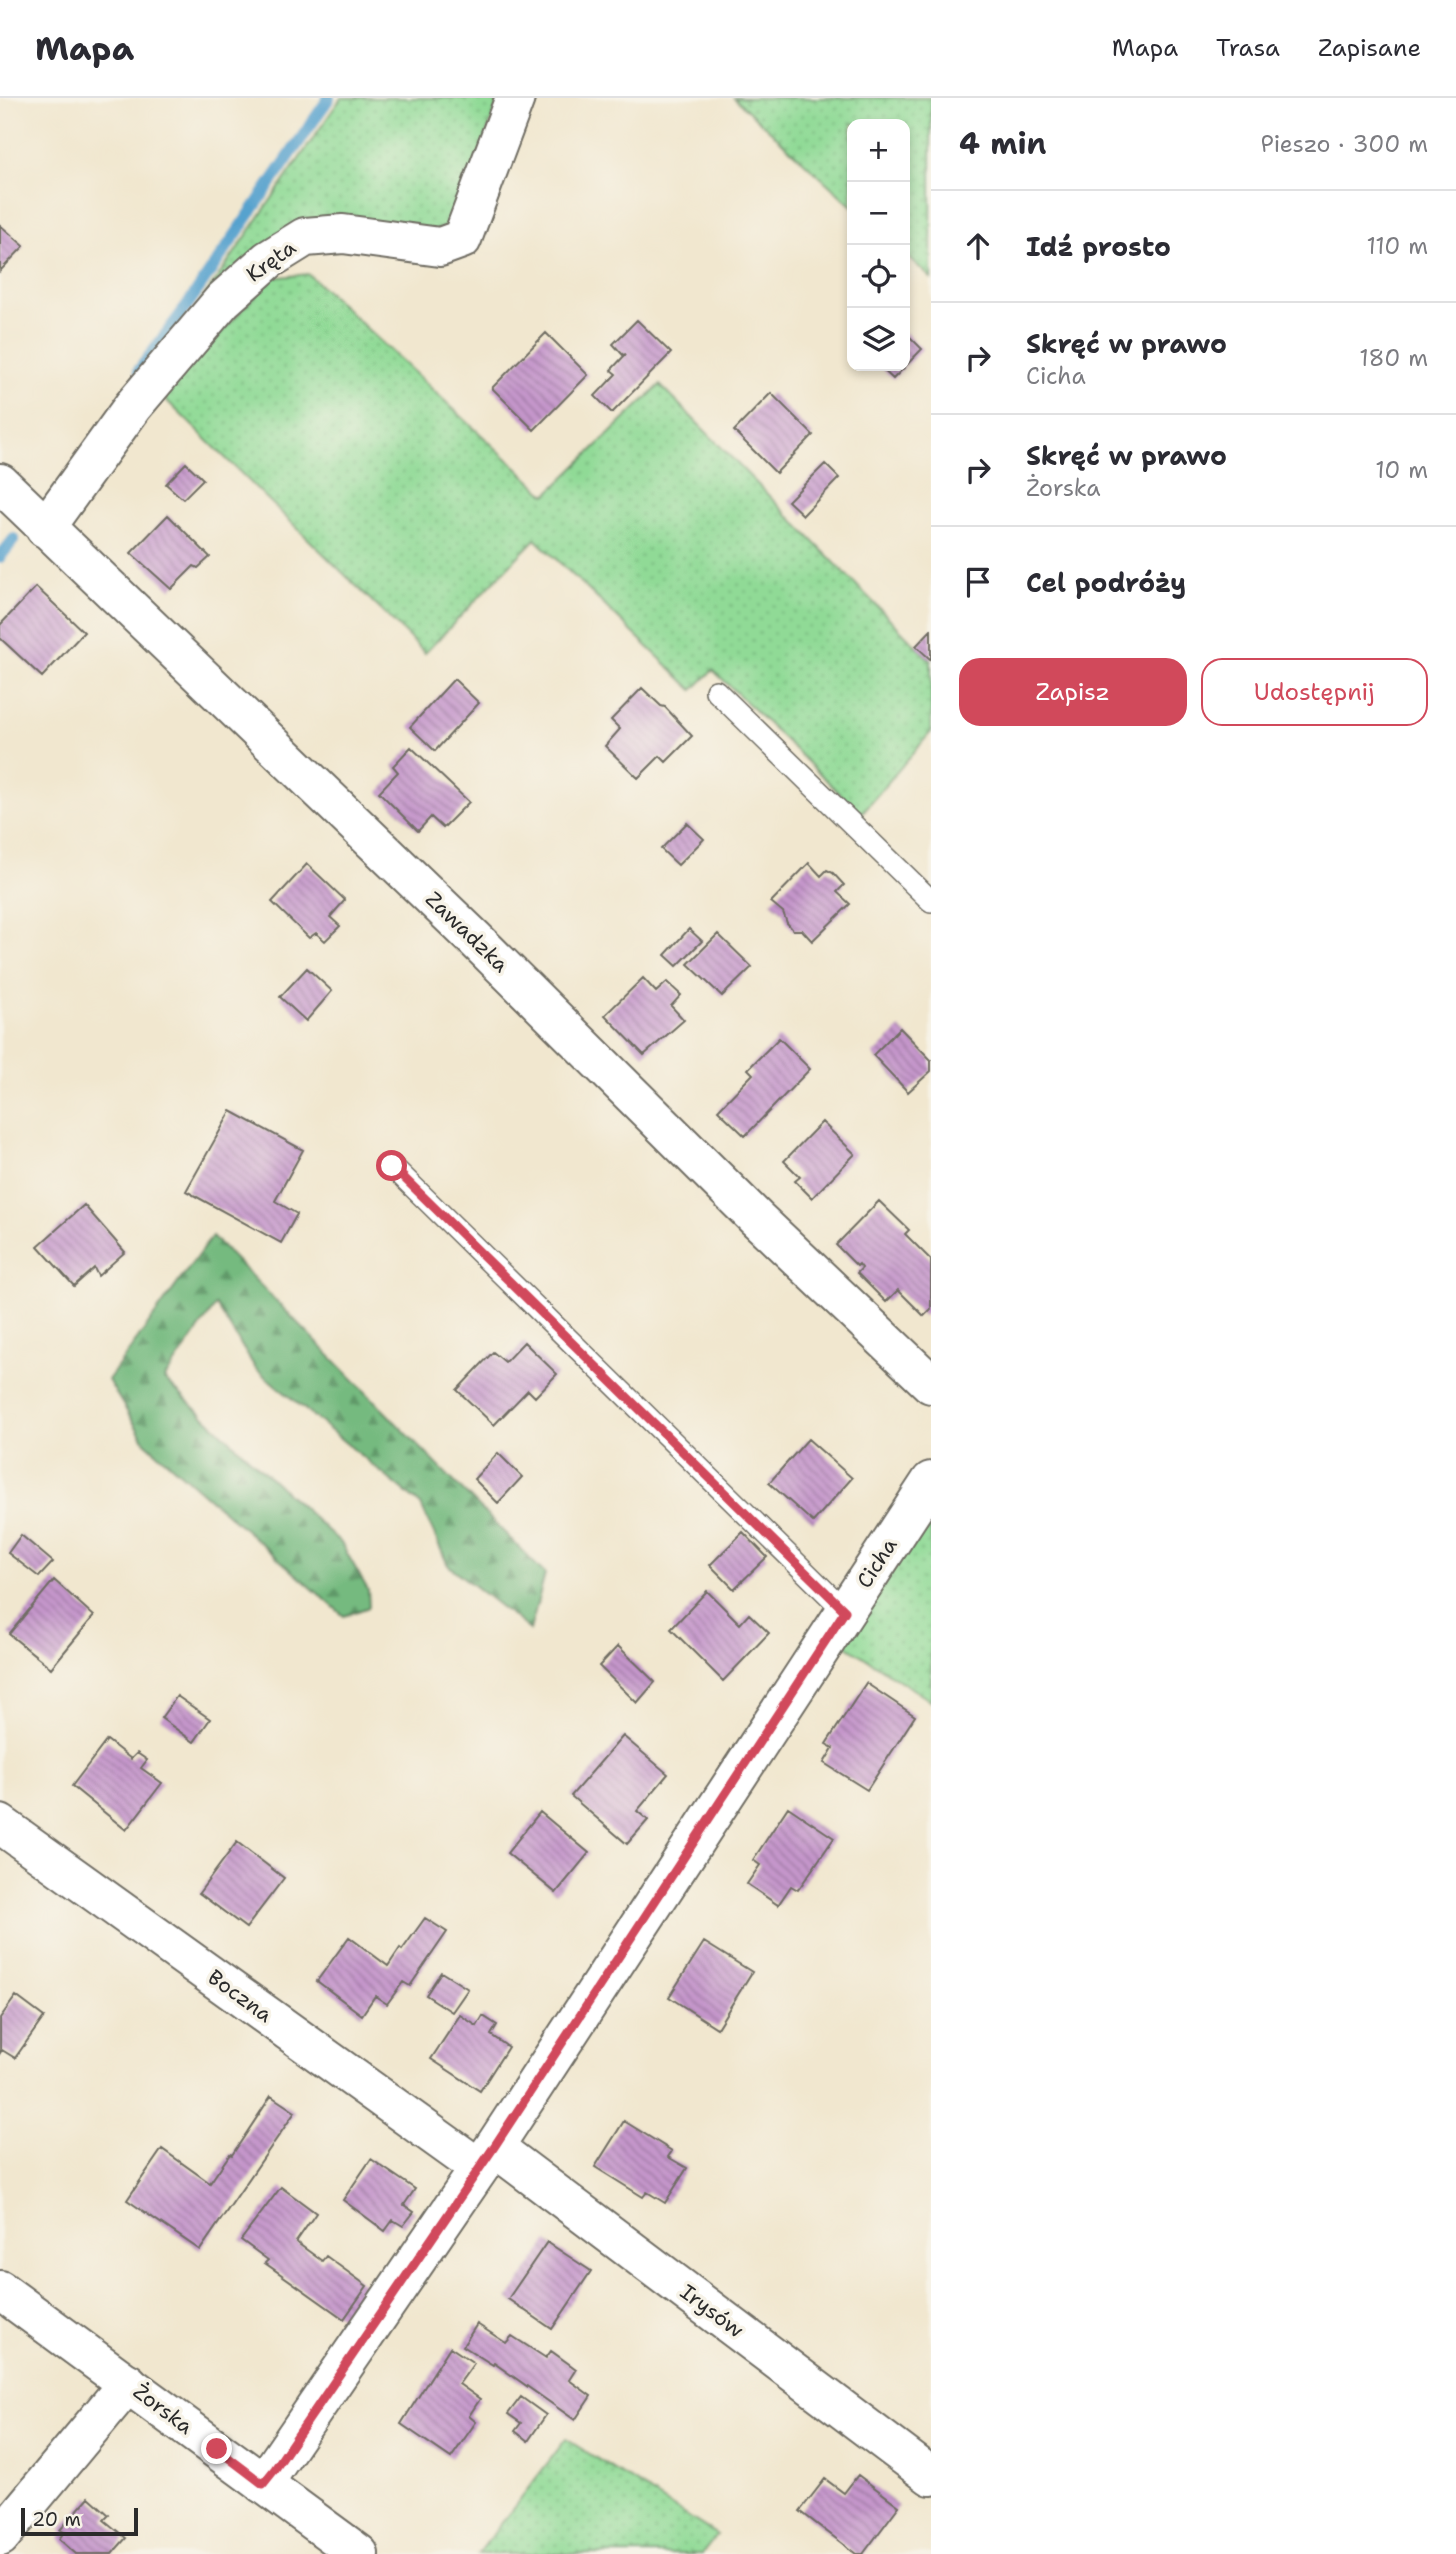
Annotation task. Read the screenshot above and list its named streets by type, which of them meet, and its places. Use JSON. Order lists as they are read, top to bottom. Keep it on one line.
{"streets":{"street":["Kręta","Zawadzka","Cicha","Boczna","Irysów","Żorska"]},"crossings":[["Kręta","Zawadzka"],["Cicha","Boczna"],["Cicha","Irysów"],["Cicha","Żorska"],["Boczna","Irysów"]],"scale_bar":"20 m","page":{"header":"Mapa","nav":["Mapa","Trasa","Zapisane"],"heading":["4 min","Pieszo · 300 m"],"map_buttons":["+","−"],"list":[["Idź prosto","110 m"],["Skręć w prawo","Cicha","180 m"],["Skręć w prawo","Żorska","10 m"],"Cel podróży"],"buttons":["Zapisz","Udostępnij"],"scale":"20 m"}}
